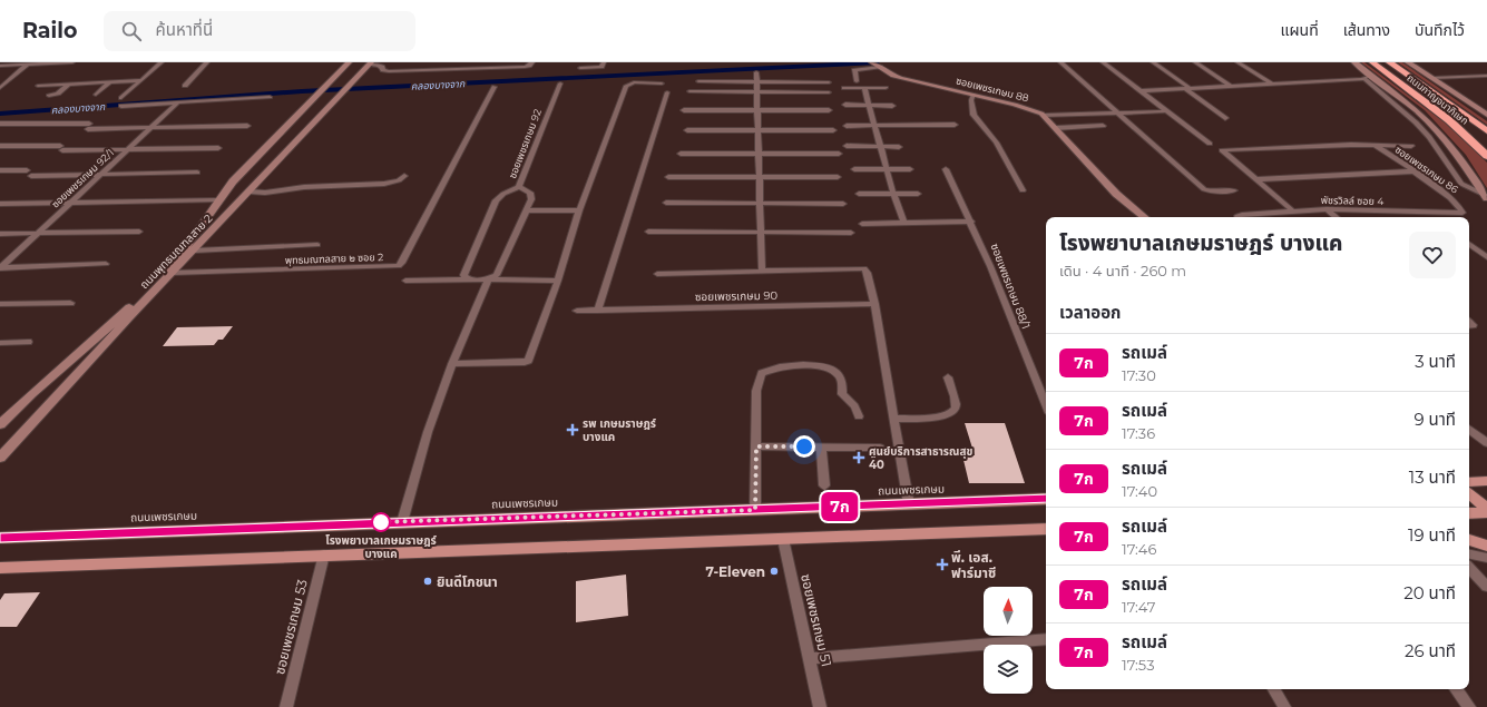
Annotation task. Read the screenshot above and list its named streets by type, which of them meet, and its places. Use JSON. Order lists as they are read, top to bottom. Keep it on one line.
{"streets":{"highway":["ถนนกาญจนาภิเษก"],"main road":["ซอยเพชรเกษม 88","ถนนพุทธมณฑลสาย 2","ถนนเพชรเกษม"],"street":["ซอยเพชรเกษม 92","ซอยเพชรเกษม 86","ซอยเพชรเกษม 92/1","พัชรวิลล์ ซอย 4","พุทธมณฑลสาย ๒ ซอย 2","ซอยเพชรเกษม 88/1","ซอยเพชรเกษม 90","ซอยเพชรเกษม 51","ซอยเพชรเกษม 53"]},"crossings":[["ซอยเพชรเกษม 86","พัชรวิลล์ ซอย 4"],["ถนนพุทธมณฑลสาย 2","พุทธมณฑลสาย ๒ ซอย 2"]],"water":["คลองบางจาก"],"places":{"health":["รพ เกษมราษฎร์ บางแค","ศูนย์บริการสาธารณสุข 40","พี. เอส. ฟาร์มาซี"],"other":["โรงพยาบาลเกษมราษฎร์ บางแค","7-Eleven","ยินดีโภชนา"]},"lines":["bus line 7ก"],"north":"top","page":{"header":"Railo","search":"ค้นหาที่นี่","nav":["แผนที่","เส้นทาง","บันทึกไว้"],"on_map":"7ก","heading":[["โรงพยาบาลเกษมราษฎร์ บางแค","เดิน · 4 นาที · 260 m"],"เวลาออก"],"list":[{"mark":"7ก","name":"รถเมล์","note":"17:30","value":"3 นาที"},{"mark":"7ก","name":"รถเมล์","note":"17:36","value":"9 นาที"},{"mark":"7ก","name":"รถเมล์","note":"17:40","value":"13 นาที"},{"mark":"7ก","name":"รถเมล์","note":"17:46","value":"19 นาที"},{"mark":"7ก","name":"รถเมล์","note":"17:47","value":"20 นาที"},{"mark":"7ก","name":"รถเมล์","note":"17:53","value":"26 นาที"}]}}
